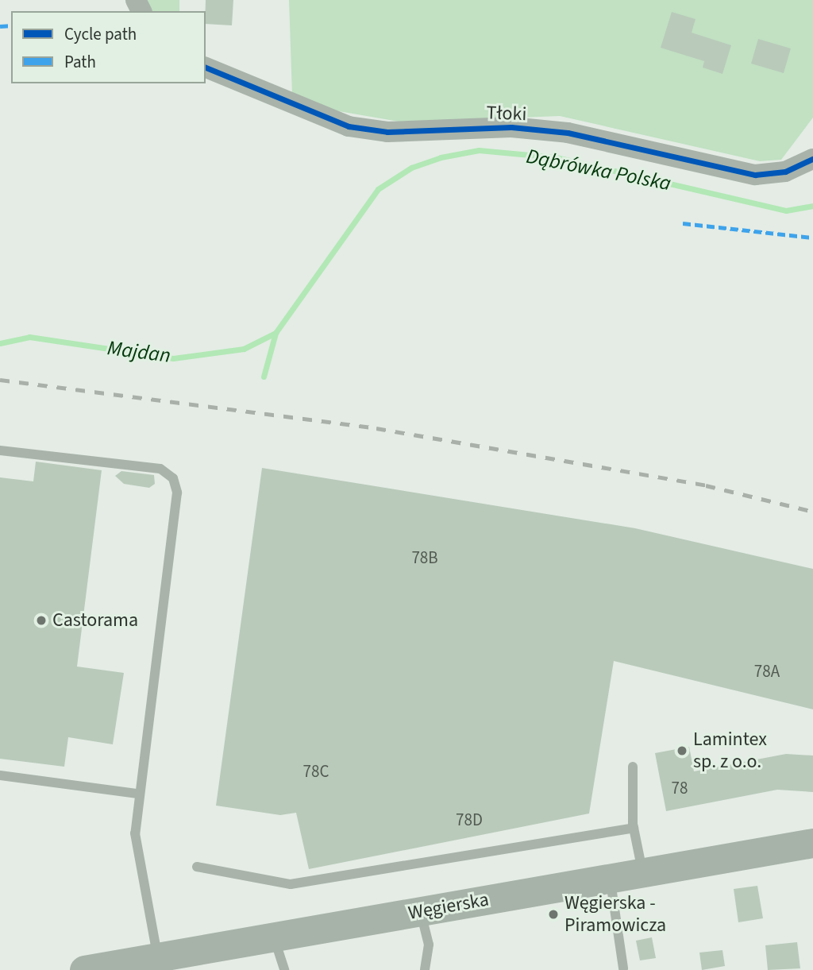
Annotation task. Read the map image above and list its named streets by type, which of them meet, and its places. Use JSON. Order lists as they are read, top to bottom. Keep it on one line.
{"streets":{"main road":["Węgierska"],"street":["Tłoki"]},"water":["Dąbrówka Polska","Majdan"],"places":["Castorama","Lamintex sp. z o.o.","Węgierska - Piramowicza"],"house_numbers":["78B","78A","78C","78","78D"],"legend":["Cycle path","Path"]}
